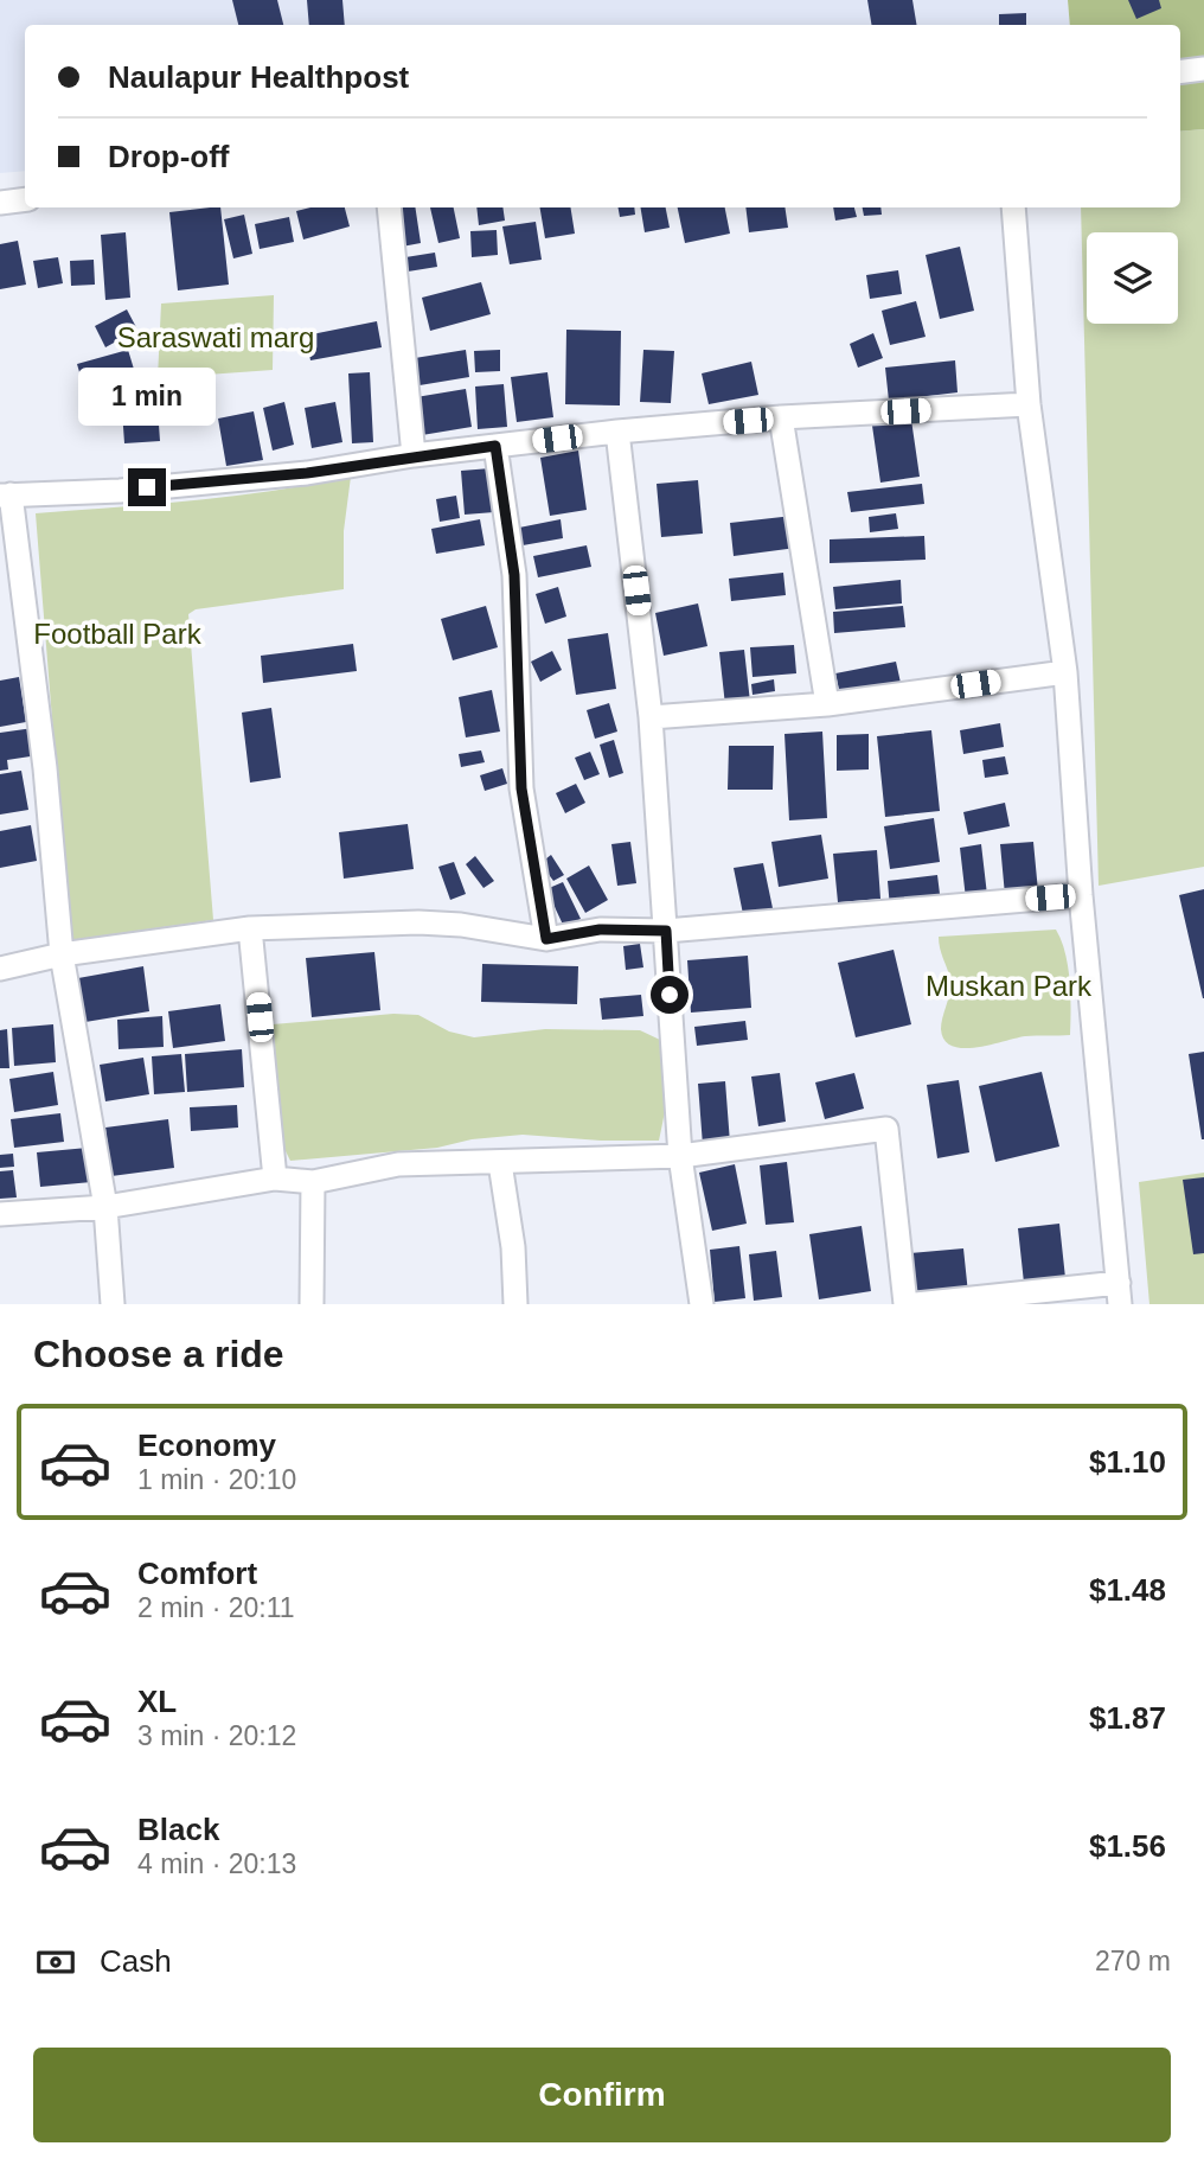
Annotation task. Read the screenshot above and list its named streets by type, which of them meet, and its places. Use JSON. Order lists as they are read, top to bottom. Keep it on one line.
{"parks":["Saraswati marg","Football Park","Muskan Park"],"page":{"banner":["Naulapur Healthpost","Drop-off"],"bubble":"1 min","heading":"Choose a ride","list":[{"name":"Economy","note":"1 min · 20:10","value":"$1.10"},{"name":"Comfort","note":"2 min · 20:11","value":"$1.48"},{"name":"XL","note":"3 min · 20:12","value":"$1.87"},{"name":"Black","note":"4 min · 20:13","value":"$1.56"}],"pay":["Cash","270 m"],"buttons":"Confirm"}}
